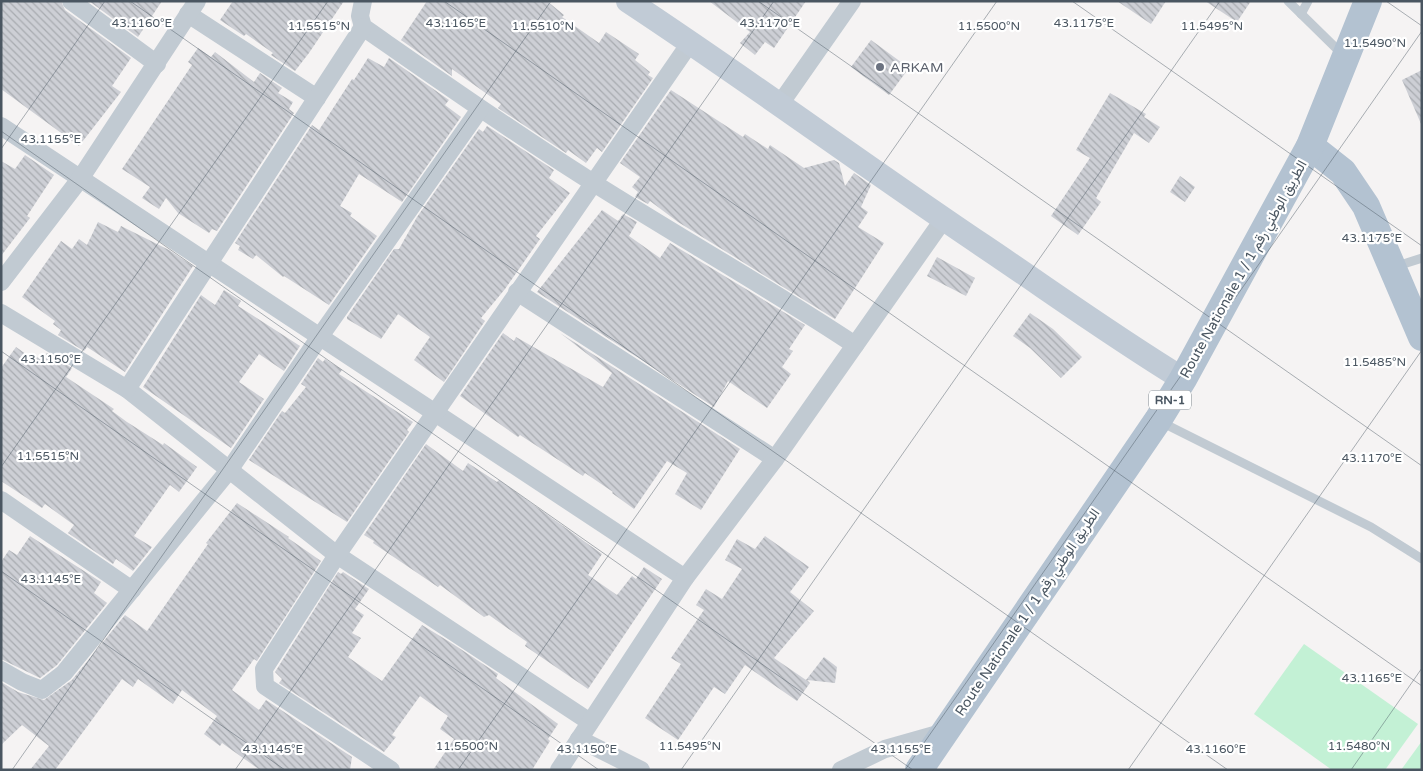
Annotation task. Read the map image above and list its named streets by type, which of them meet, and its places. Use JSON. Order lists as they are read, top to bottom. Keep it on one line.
{"streets":{"main road":["Route Nationale 1 / الطريق الوطني رقم 1","RN-1"]},"places":["ARKAM"],"coordinates":["43.1160°E","43.1165°E","43.1170°E","43.1175°E","11.5515°N","11.5510°N","11.5500°N","11.5495°N","11.5490°N","43.1155°E","43.1150°E","11.5485°N","43.1145°E","11.5480°N"]}
